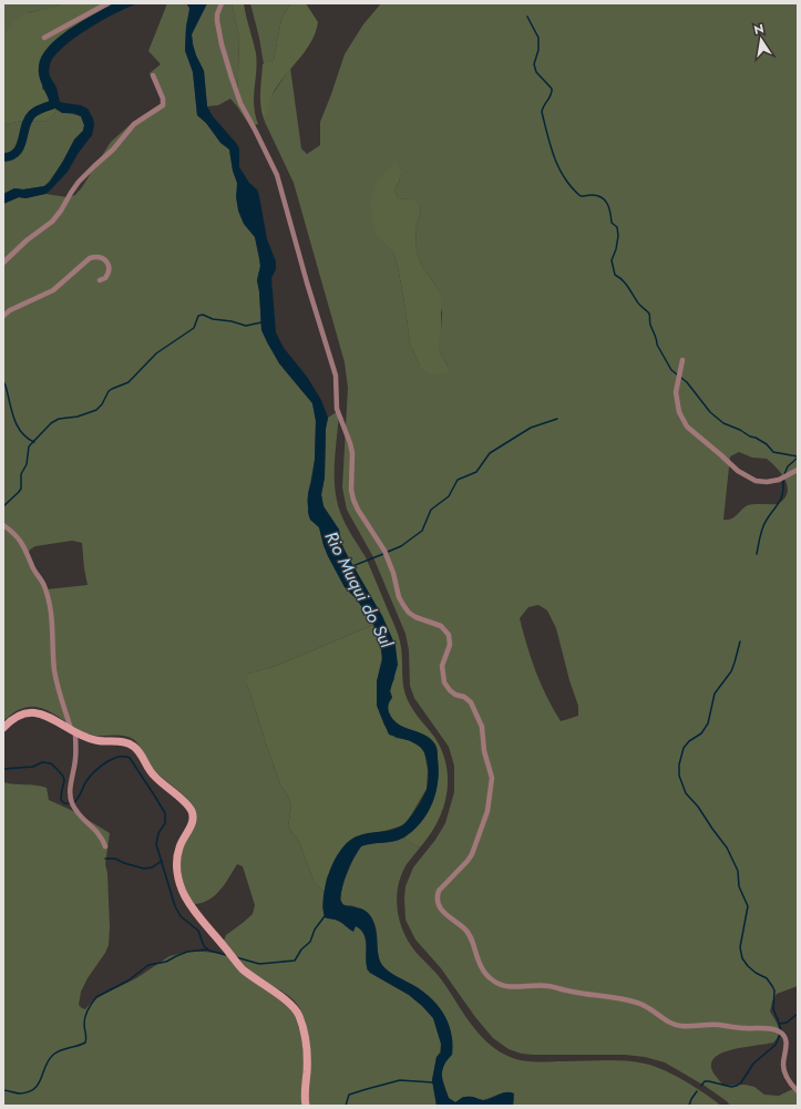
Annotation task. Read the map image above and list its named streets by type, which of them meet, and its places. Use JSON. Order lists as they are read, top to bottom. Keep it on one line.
{"water":["Rio Muqui do Sul"],"north":"top"}
